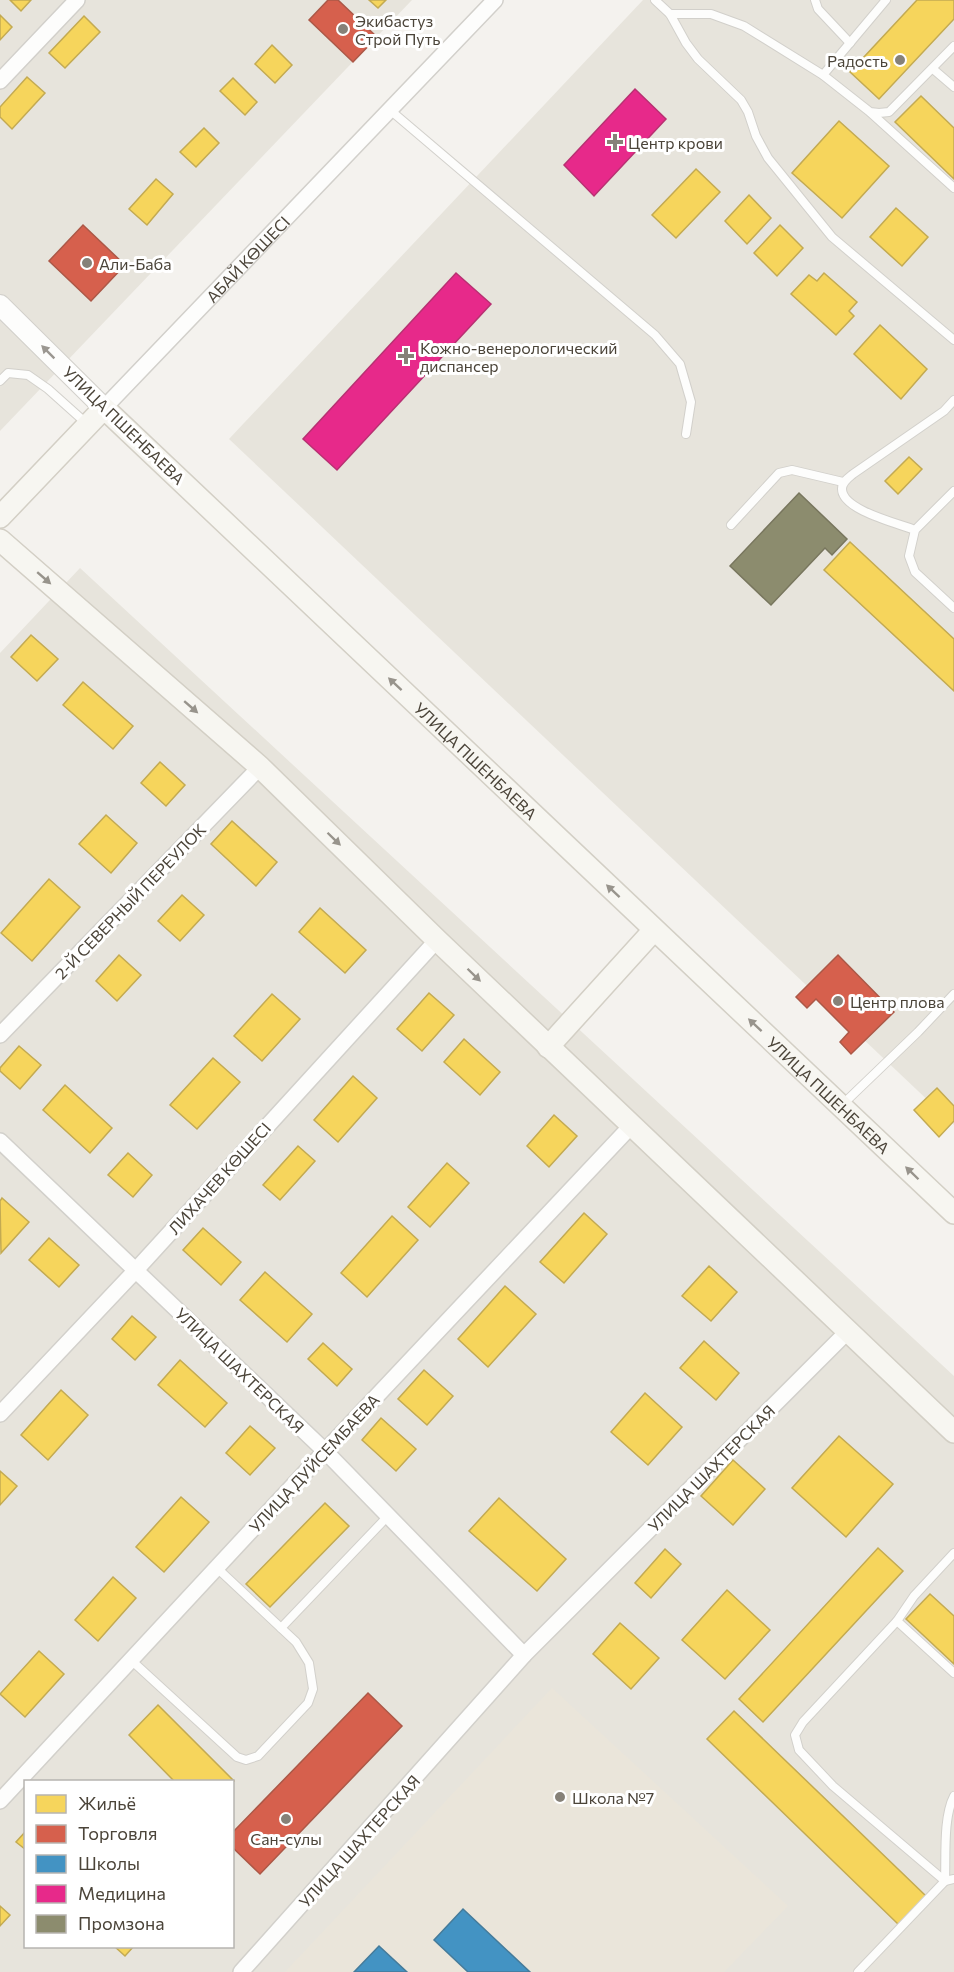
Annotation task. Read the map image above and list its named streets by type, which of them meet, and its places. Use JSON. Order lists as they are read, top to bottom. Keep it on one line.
{"streets":{"main road":["АБАЙ КӨШЕСІ","УЛИЦА ПШЕНБАЕВА"],"street":["2-Й СЕВЕРНЫЙ ПЕРЕУЛОК","ЛИХАЧЕВ КӨШЕСІ","УЛИЦА ШАХТЕРСКАЯ","УЛИЦА ДУЙСЕМБАЕВА"]},"crossings":[["АБАЙ КӨШЕСІ","УЛИЦА ПШЕНБАЕВА"],["ЛИХАЧЕВ КӨШЕСІ","УЛИЦА ШАХТЕРСКАЯ"],["УЛИЦА ШАХТЕРСКАЯ","УЛИЦА ДУЙСЕМБАЕВА"]],"one_way":["УЛИЦА ПШЕНБАЕВА"],"places":{"other":["Экибастуз Строй Путь","Радость","Али-Баба","Центр плова","Школа №7","Сан-сулы"],"health":["Центр крови","Кожно-венерологический диспансер"]},"legend":["Жильё","Торговля","Школы","Медицина","Промзона"]}
